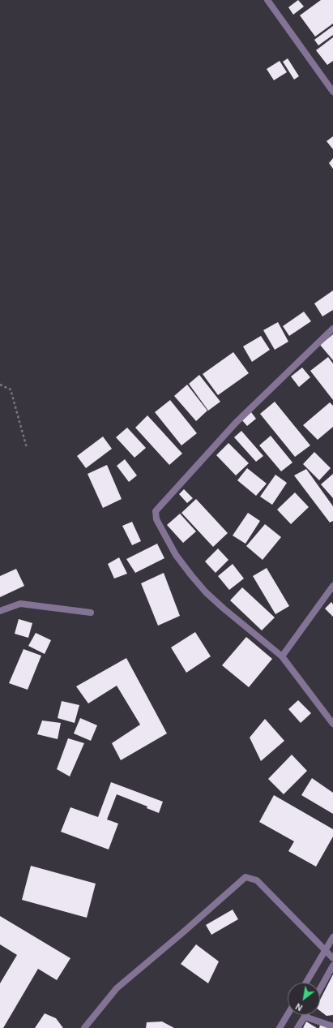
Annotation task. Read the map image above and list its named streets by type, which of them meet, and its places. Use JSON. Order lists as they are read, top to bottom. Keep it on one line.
{"north":"bottom left"}
